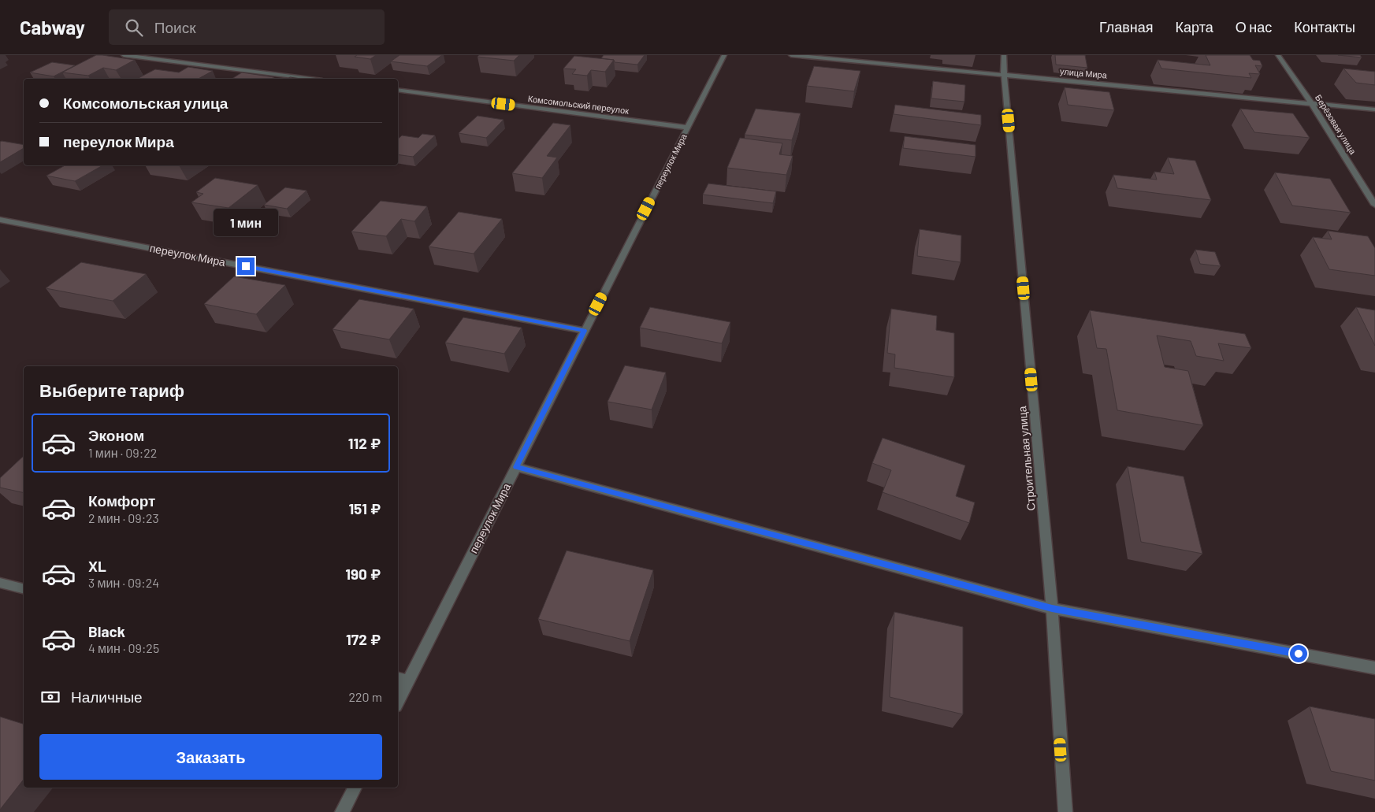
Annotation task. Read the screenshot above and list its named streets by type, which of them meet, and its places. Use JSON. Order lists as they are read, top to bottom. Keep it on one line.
{"streets":{"street":["улица Мира","Комсомольский переулок","Берёзовая улица","переулок Мира","Строительная улица"]},"crossings":[["улица Мира","Берёзовая улица"],["улица Мира","Строительная улица"],["Комсомольский переулок","переулок Мира"]],"page":{"header":"Cabway","search":"Поиск","nav":["Главная","Карта","О нас","Контакты"],"banner":["Комсомольская улица","переулок Мира"],"bubble":"1 мин","heading":"Выберите тариф","list":[{"name":"Эконом","note":"1 мин · 09:22","value":"112 ₽"},{"name":"Комфорт","note":"2 мин · 09:23","value":"151 ₽"},{"name":"XL","note":"3 мин · 09:24","value":"190 ₽"},{"name":"Black","note":"4 мин · 09:25","value":"172 ₽"}],"pay":["Наличные","220 m"],"buttons":"Заказать"}}
